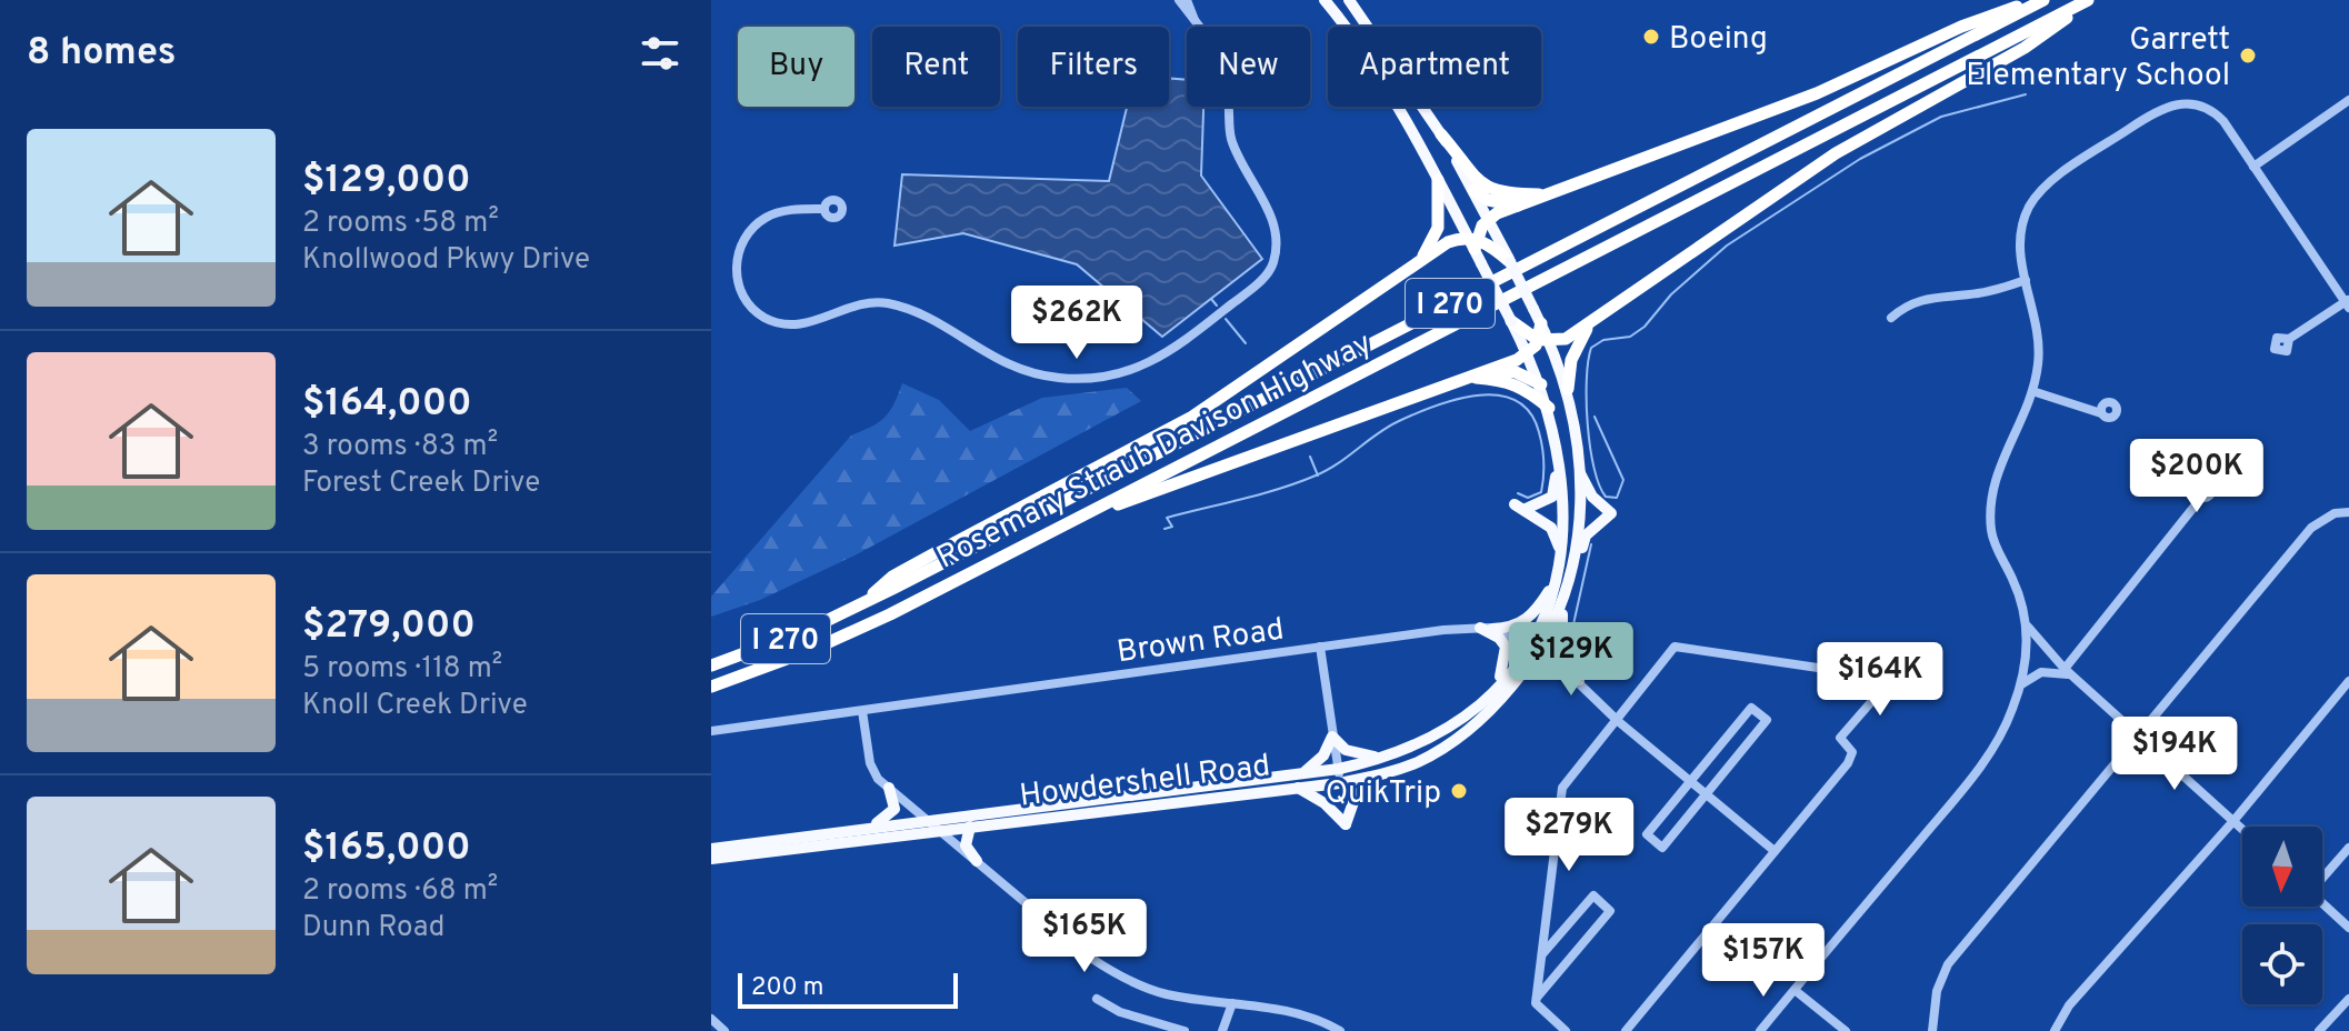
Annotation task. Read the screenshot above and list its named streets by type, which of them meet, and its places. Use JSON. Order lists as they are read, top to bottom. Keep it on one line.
{"streets":{"highway":["I 270","Rosemary Straub Davison Highway"],"main road":["Howdershell Road"],"street":["Brown Road"]},"places":["Boeing","Garrett Elementary School","QuikTrip"],"scale_bar":"200 m","north":"bottom","page":{"heading":"8 homes","chip":["Buy","Rent","Filters","New","Apartment"],"list":[{"name":"$129,000","note":"2 rooms · 58 m² · Knollwood Pkwy Drive"},{"name":"$164,000","note":"3 rooms · 83 m² · Forest Creek Drive"},{"name":"$279,000","note":"5 rooms · 118 m² · Knoll Creek Drive"},{"name":"$165,000","note":"2 rooms · 68 m² · Dunn Road"}],"price":["$262K","$200K","$129K","$164K","$194K","$279K","$165K","$157K"],"scale":"200 m"}}
